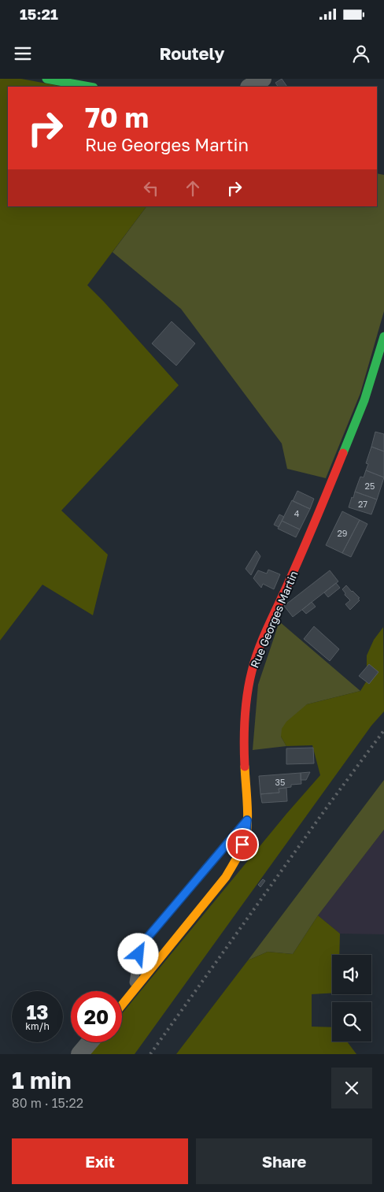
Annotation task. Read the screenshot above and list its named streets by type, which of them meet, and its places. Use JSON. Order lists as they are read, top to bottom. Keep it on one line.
{"streets":{"street":["Rue Georges Martin"]},"house_numbers":["25","27","4","29","35"],"page":{"status":"15:21","header":"Routely","turn":["70 m","Rue Georges Martin"],"speed":"13 km/h","limit":"20","heading":["1 min","80 m · 15:22"],"buttons":["Exit","Share"]}}
